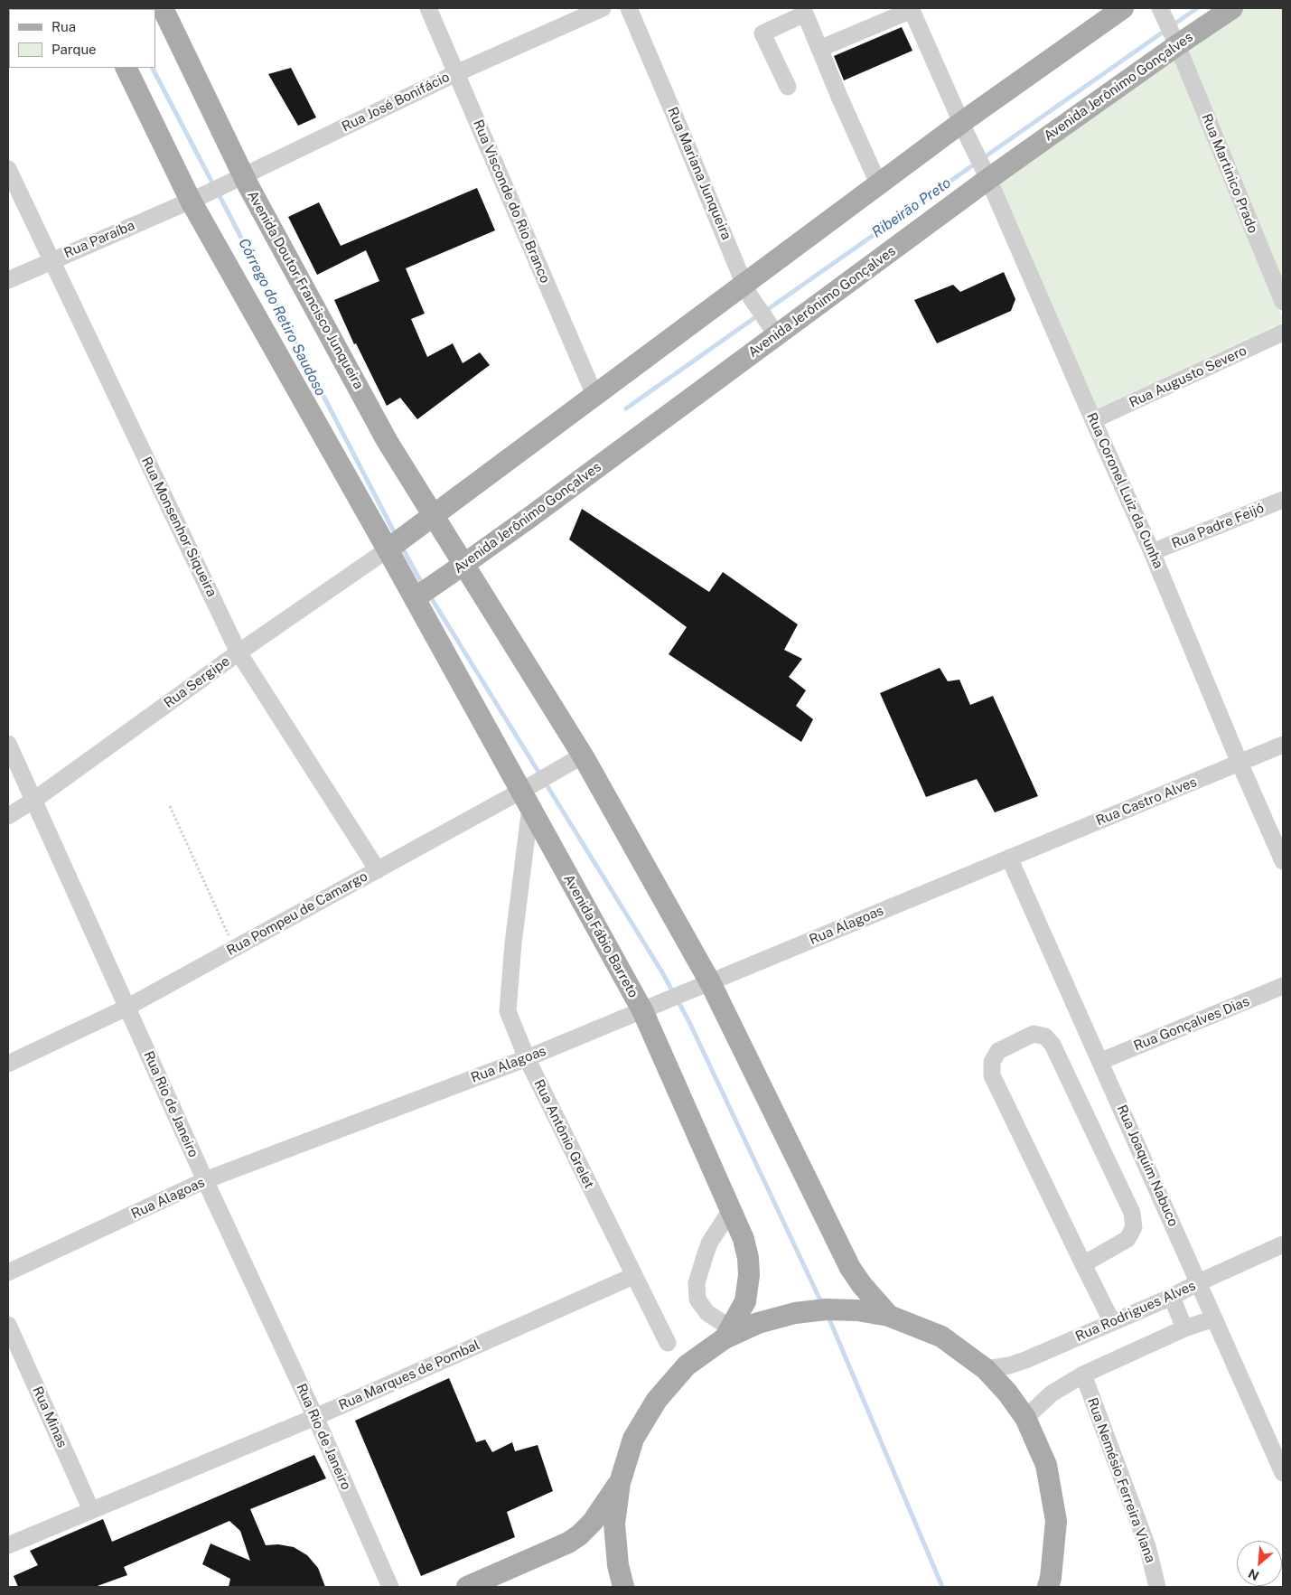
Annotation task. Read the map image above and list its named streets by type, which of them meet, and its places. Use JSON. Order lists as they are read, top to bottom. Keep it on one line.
{"streets":{"main road":["Avenida Jerônimo Gonçalves","Avenida Doutor Francisco Junqueira","Avenida Fábio Barreto"],"street":["Rua José Bonifácio","Rua Mariana Junqueira","Rua Martinico Prado","Rua Visconde do Rio Branco","Rua Paraíba","Rua Augusto Severo","Rua Coronel Luiz da Cunha","Rua Padre Feijó","Rua Monsenhor Siqueira","Rua Sergipe","Rua Castro Alves","Rua Pompeu de Camargo","Rua Alagoas","Rua Gonçalves Dias","Rua Rio de Janeiro","Rua Antônio Grelet","Rua Joaquim Nabuco","Rua Rodrigues Alves","Rua Marques de Pombal","Rua Minas","Rua Nemésio Ferreira Viana"]},"crossings":[["Avenida Jerônimo Gonçalves","Rua Mariana Junqueira"],["Avenida Jerônimo Gonçalves","Rua Martinico Prado"],["Avenida Jerônimo Gonçalves","Avenida Doutor Francisco Junqueira"],["Avenida Jerônimo Gonçalves","Rua Coronel Luiz da Cunha"],["Avenida Jerônimo Gonçalves","Avenida Fábio Barreto"],["Rua José Bonifácio","Rua Visconde do Rio Branco"],["Rua José Bonifácio","Rua Paraíba"],["Rua José Bonifácio","Avenida Doutor Francisco Junqueira"],["Rua Paraíba","Rua Monsenhor Siqueira"],["Rua Augusto Severo","Rua Coronel Luiz da Cunha"],["Rua Coronel Luiz da Cunha","Rua Padre Feijó"],["Rua Coronel Luiz da Cunha","Rua Castro Alves"],["Rua Monsenhor Siqueira","Rua Sergipe"],["Rua Monsenhor Siqueira","Rua Pompeu de Camargo"],["Rua Sergipe","Avenida Fábio Barreto"],["Rua Sergipe","Rua Rio de Janeiro"],["Rua Castro Alves","Rua Alagoas"],["Rua Castro Alves","Rua Joaquim Nabuco"],["Rua Pompeu de Camargo","Avenida Fábio Barreto"],["Rua Pompeu de Camargo","Rua Rio de Janeiro"],["Rua Pompeu de Camargo","Rua Antônio Grelet"],["Rua Alagoas","Avenida Fábio Barreto"],["Rua Alagoas","Rua Rio de Janeiro"],["Rua Alagoas","Rua Antônio Grelet"],["Rua Alagoas","Rua Joaquim Nabuco"],["Avenida Fábio Barreto","Rua Antônio Grelet"],["Rua Gonçalves Dias","Rua Joaquim Nabuco"],["Rua Rio de Janeiro","Rua Marques de Pombal"],["Rua Antônio Grelet","Rua Marques de Pombal"],["Rua Joaquim Nabuco","Rua Rodrigues Alves"],["Rua Marques de Pombal","Rua Minas"]],"water":["Ribeirão Preto","Córrego do Retiro Saudoso"],"legend":["Rua","Parque"],"north":"bottom left"}
